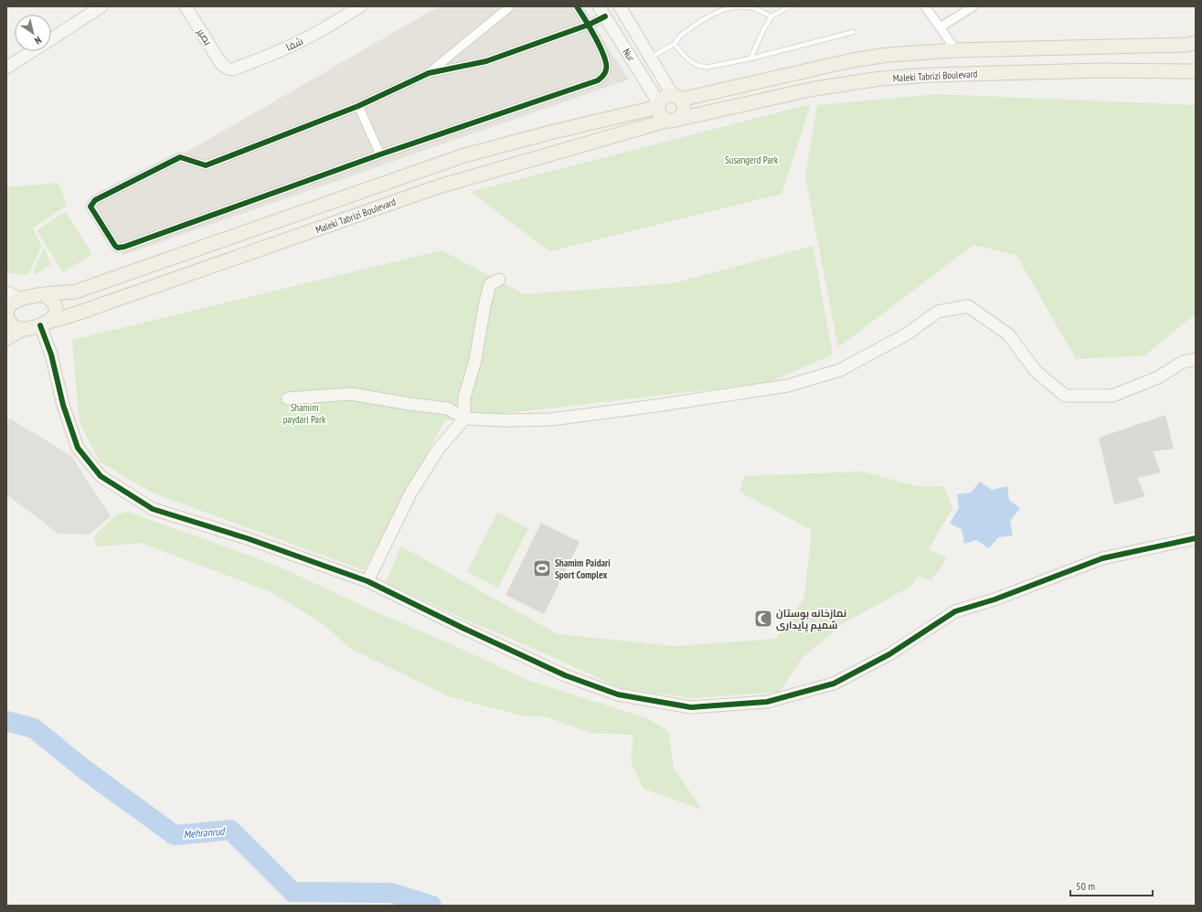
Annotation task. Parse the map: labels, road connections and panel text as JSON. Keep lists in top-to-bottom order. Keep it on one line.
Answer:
{"streets":{"main road":["Maleki Tabrizi Boulevard"],"street":["بصیر","شفا","Nur"]},"crossings":[["بصیر","شفا"],["Nur","Maleki Tabrizi Boulevard"]],"water":["Mehranrud"],"parks":["Susangerd Park","Shamim paydari Park"],"places":{"sports":["Shamim Paidari Sport Complex"],"mosque":["نمازخانه بوستان شمیم پایداری"]},"scale_bar":"50 m","north":"bottom right"}
